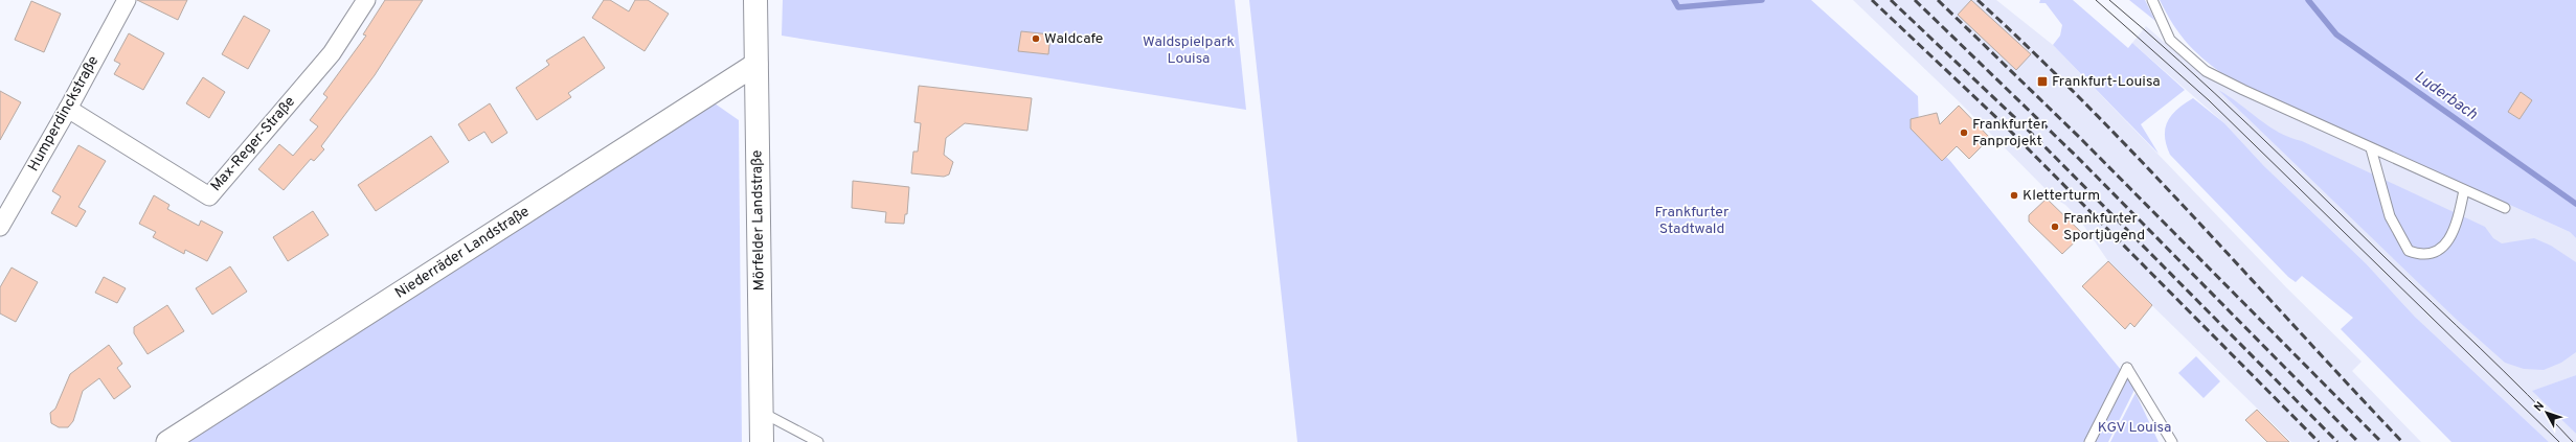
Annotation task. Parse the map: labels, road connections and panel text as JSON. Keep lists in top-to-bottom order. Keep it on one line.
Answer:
{"streets":{"main road":["Mörfelder Landstraße"],"street":["Humperdinckstraße","Max-Reger-Straße","Niederräder Landstraße"]},"crossings":[["Humperdinckstraße","Max-Reger-Straße"],["Mörfelder Landstraße","Niederräder Landstraße"]],"water":["Luderbach"],"parks":["Waldspielpark Louisa","Frankfurter Stadtwald","KGV Louisa"],"places":{"other":["Waldcafe","Frankfurter Fanprojekt","Kletterturm","Frankfurter Sportjugend"],"transit":["Frankfurt-Louisa"]},"north":"top left"}
